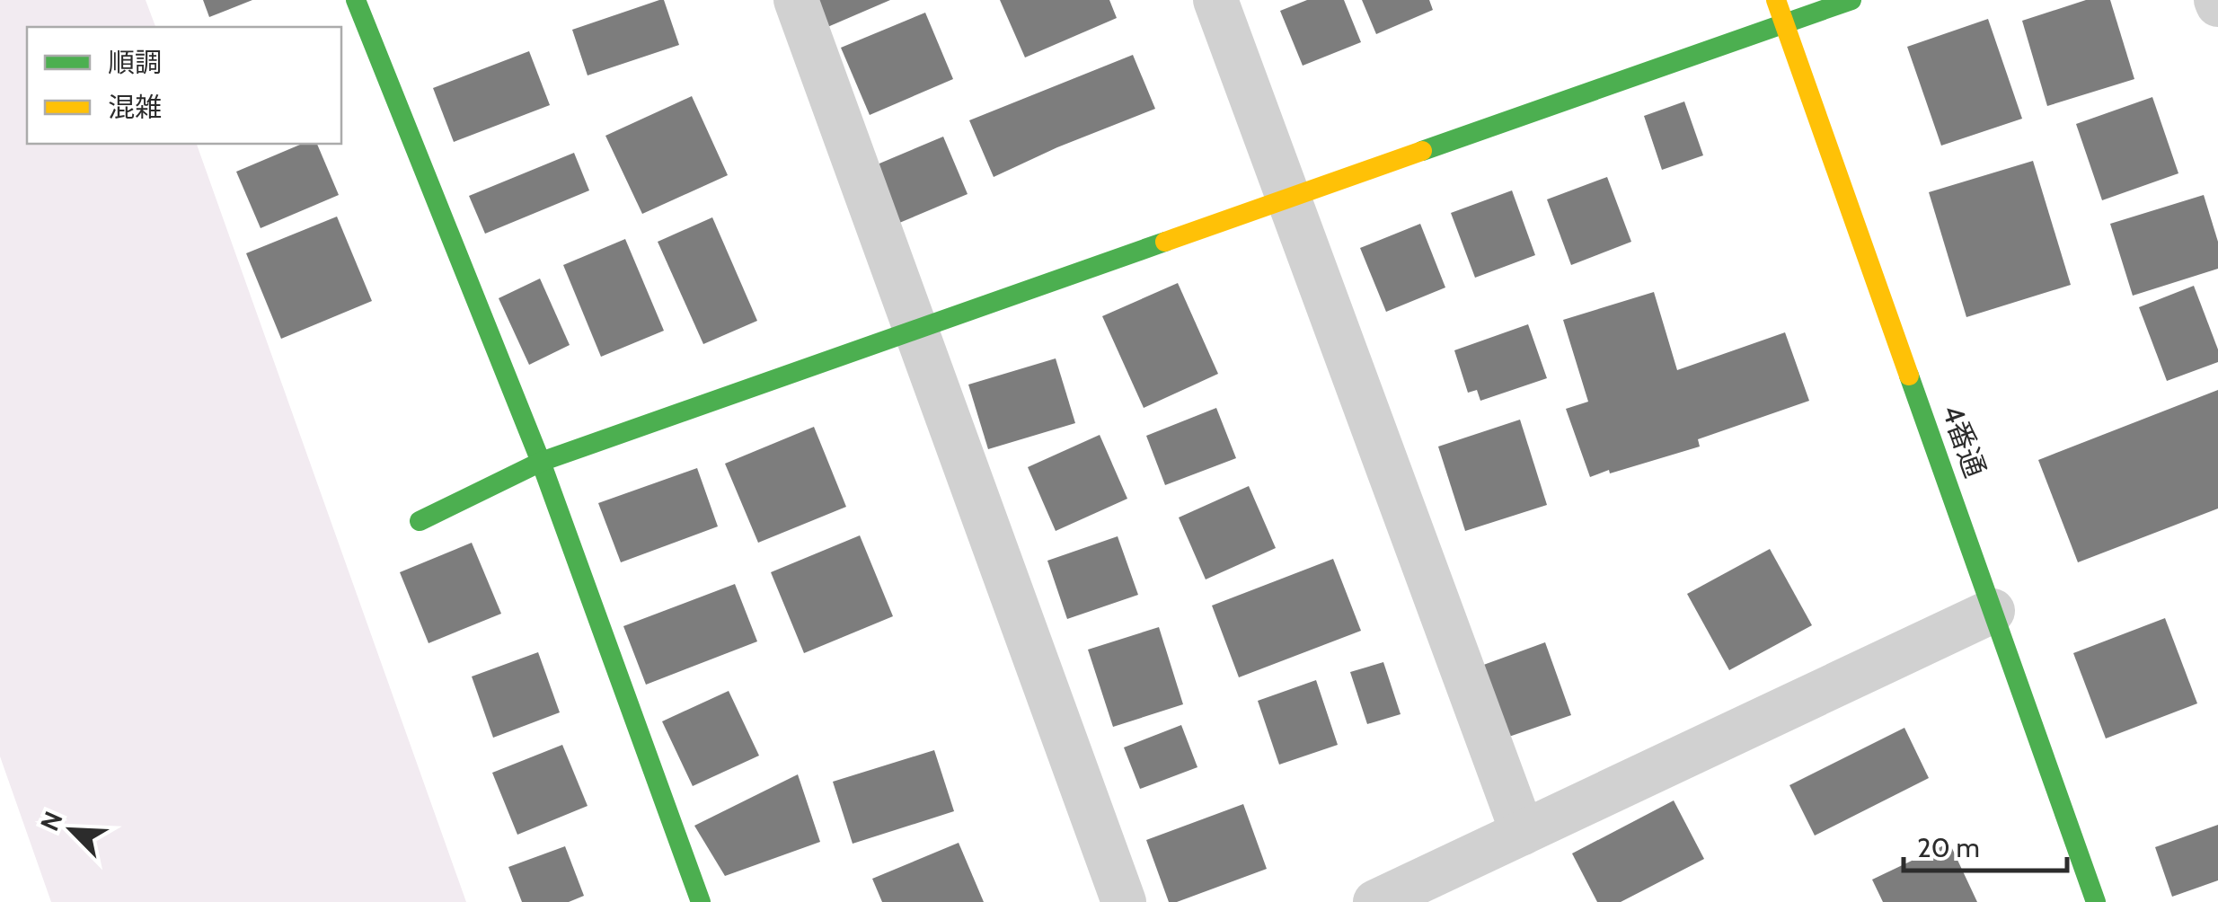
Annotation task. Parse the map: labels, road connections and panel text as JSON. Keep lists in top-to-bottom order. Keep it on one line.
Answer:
{"streets":{"street":["4番通"]},"legend":["順調","混雑"],"scale_bar":"20 m","north":"top left"}
